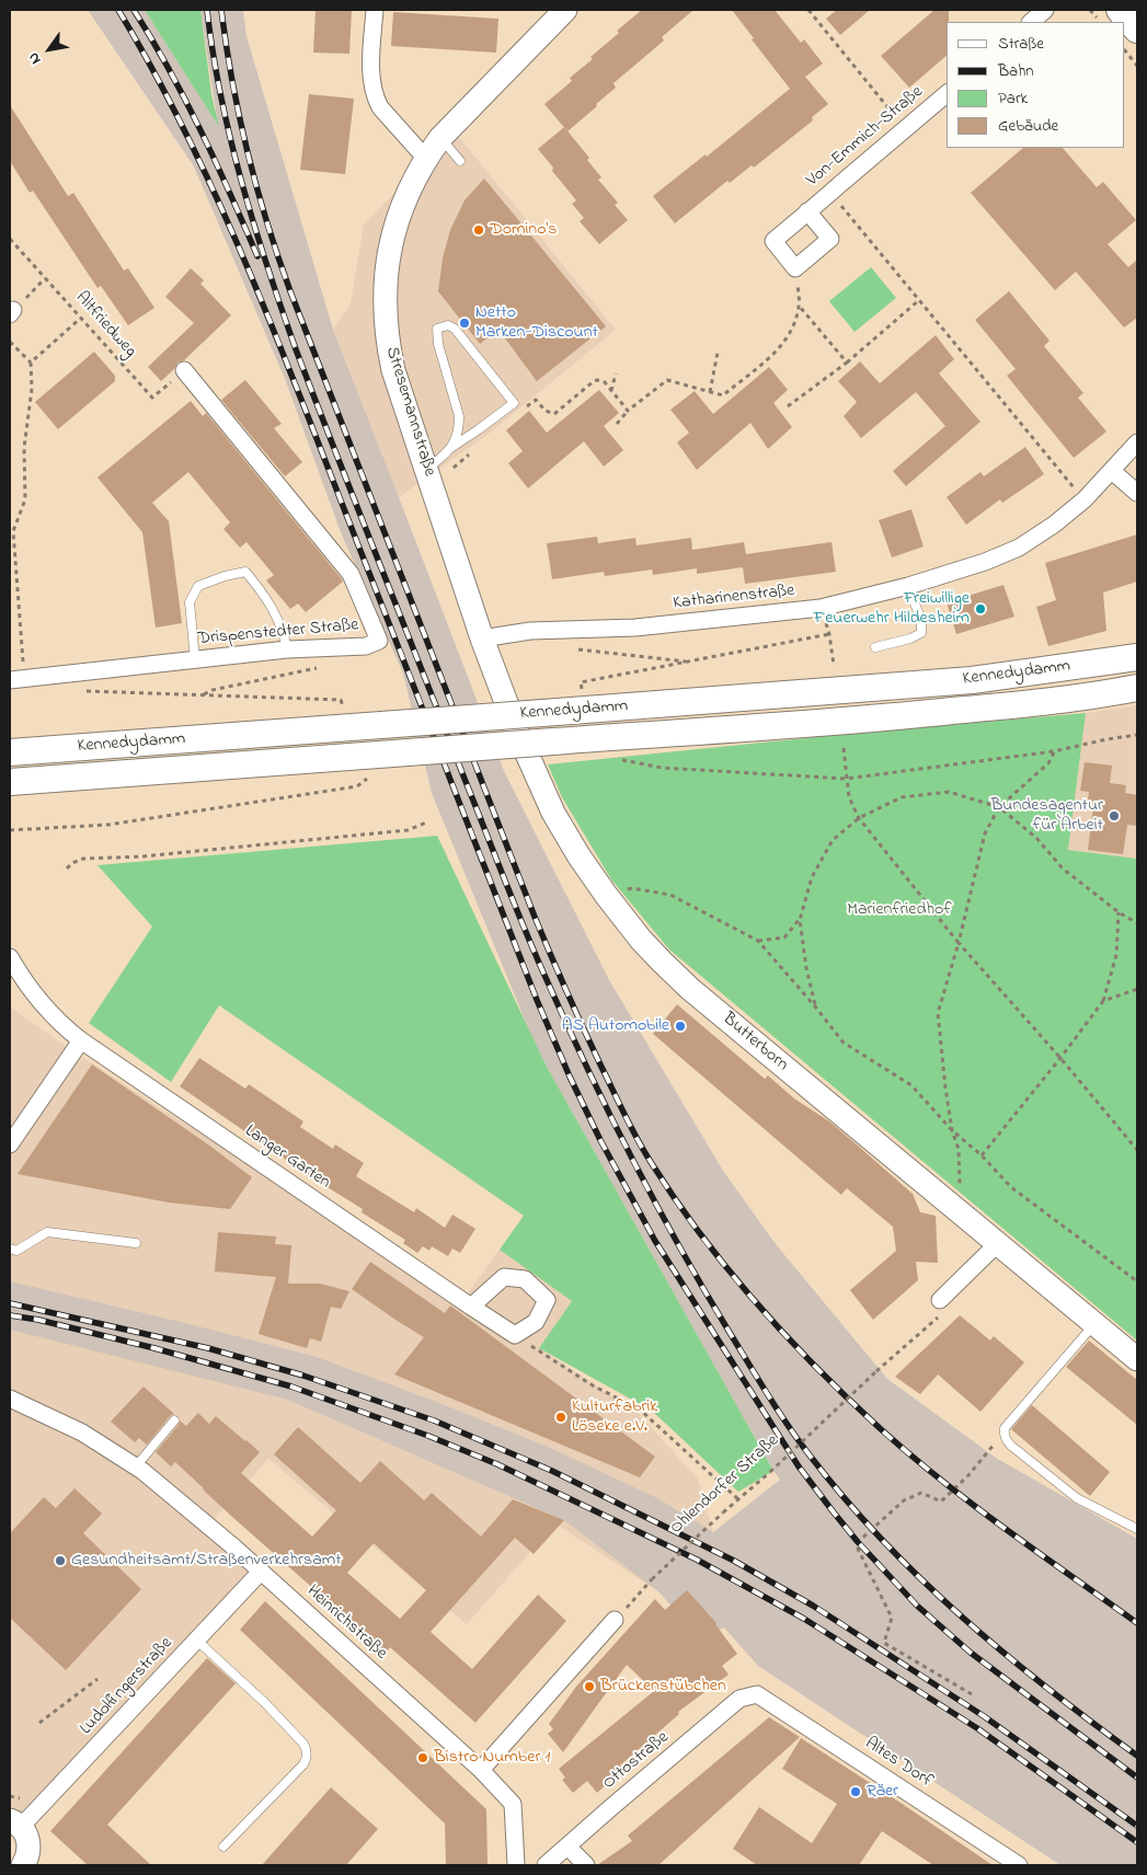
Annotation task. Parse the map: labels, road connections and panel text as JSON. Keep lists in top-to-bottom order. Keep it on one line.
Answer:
{"streets":{"main road":["Kennedydamm"],"street":["Von-Emmich-Straße","Stresemannstraße","Katharinenstraße","Drispenstedter Straße","Butterborn","Langer Garten","Heinrichstraße","Ludolfingerstraße","Ottostraße","Altes Dorf"],"path":["Altfriedweg","Ohlendorfer Straße"]},"crossings":[["Altfriedweg","Drispenstedter Straße"],["Stresemannstraße","Katharinenstraße"],["Stresemannstraße","Butterborn"],["Katharinenstraße","Butterborn"],["Heinrichstraße","Ludolfingerstraße"],["Ottostraße","Altes Dorf"]],"parks":["Marienfriedhof"],"places":["Domino's","Netto Marken-Discount","Freiwillige Feuerwehr Hildesheim","Bundesagentur für Arbeit","AS Automobile","Kulturfabrik Löseke e.V.","Gesundheitsamt/Straßenverkehrsamt","Brückenstübchen","Bistro Number 1","Räer"],"legend":["Straße","Bahn","Park","Gebäude"],"north":"bottom left"}
